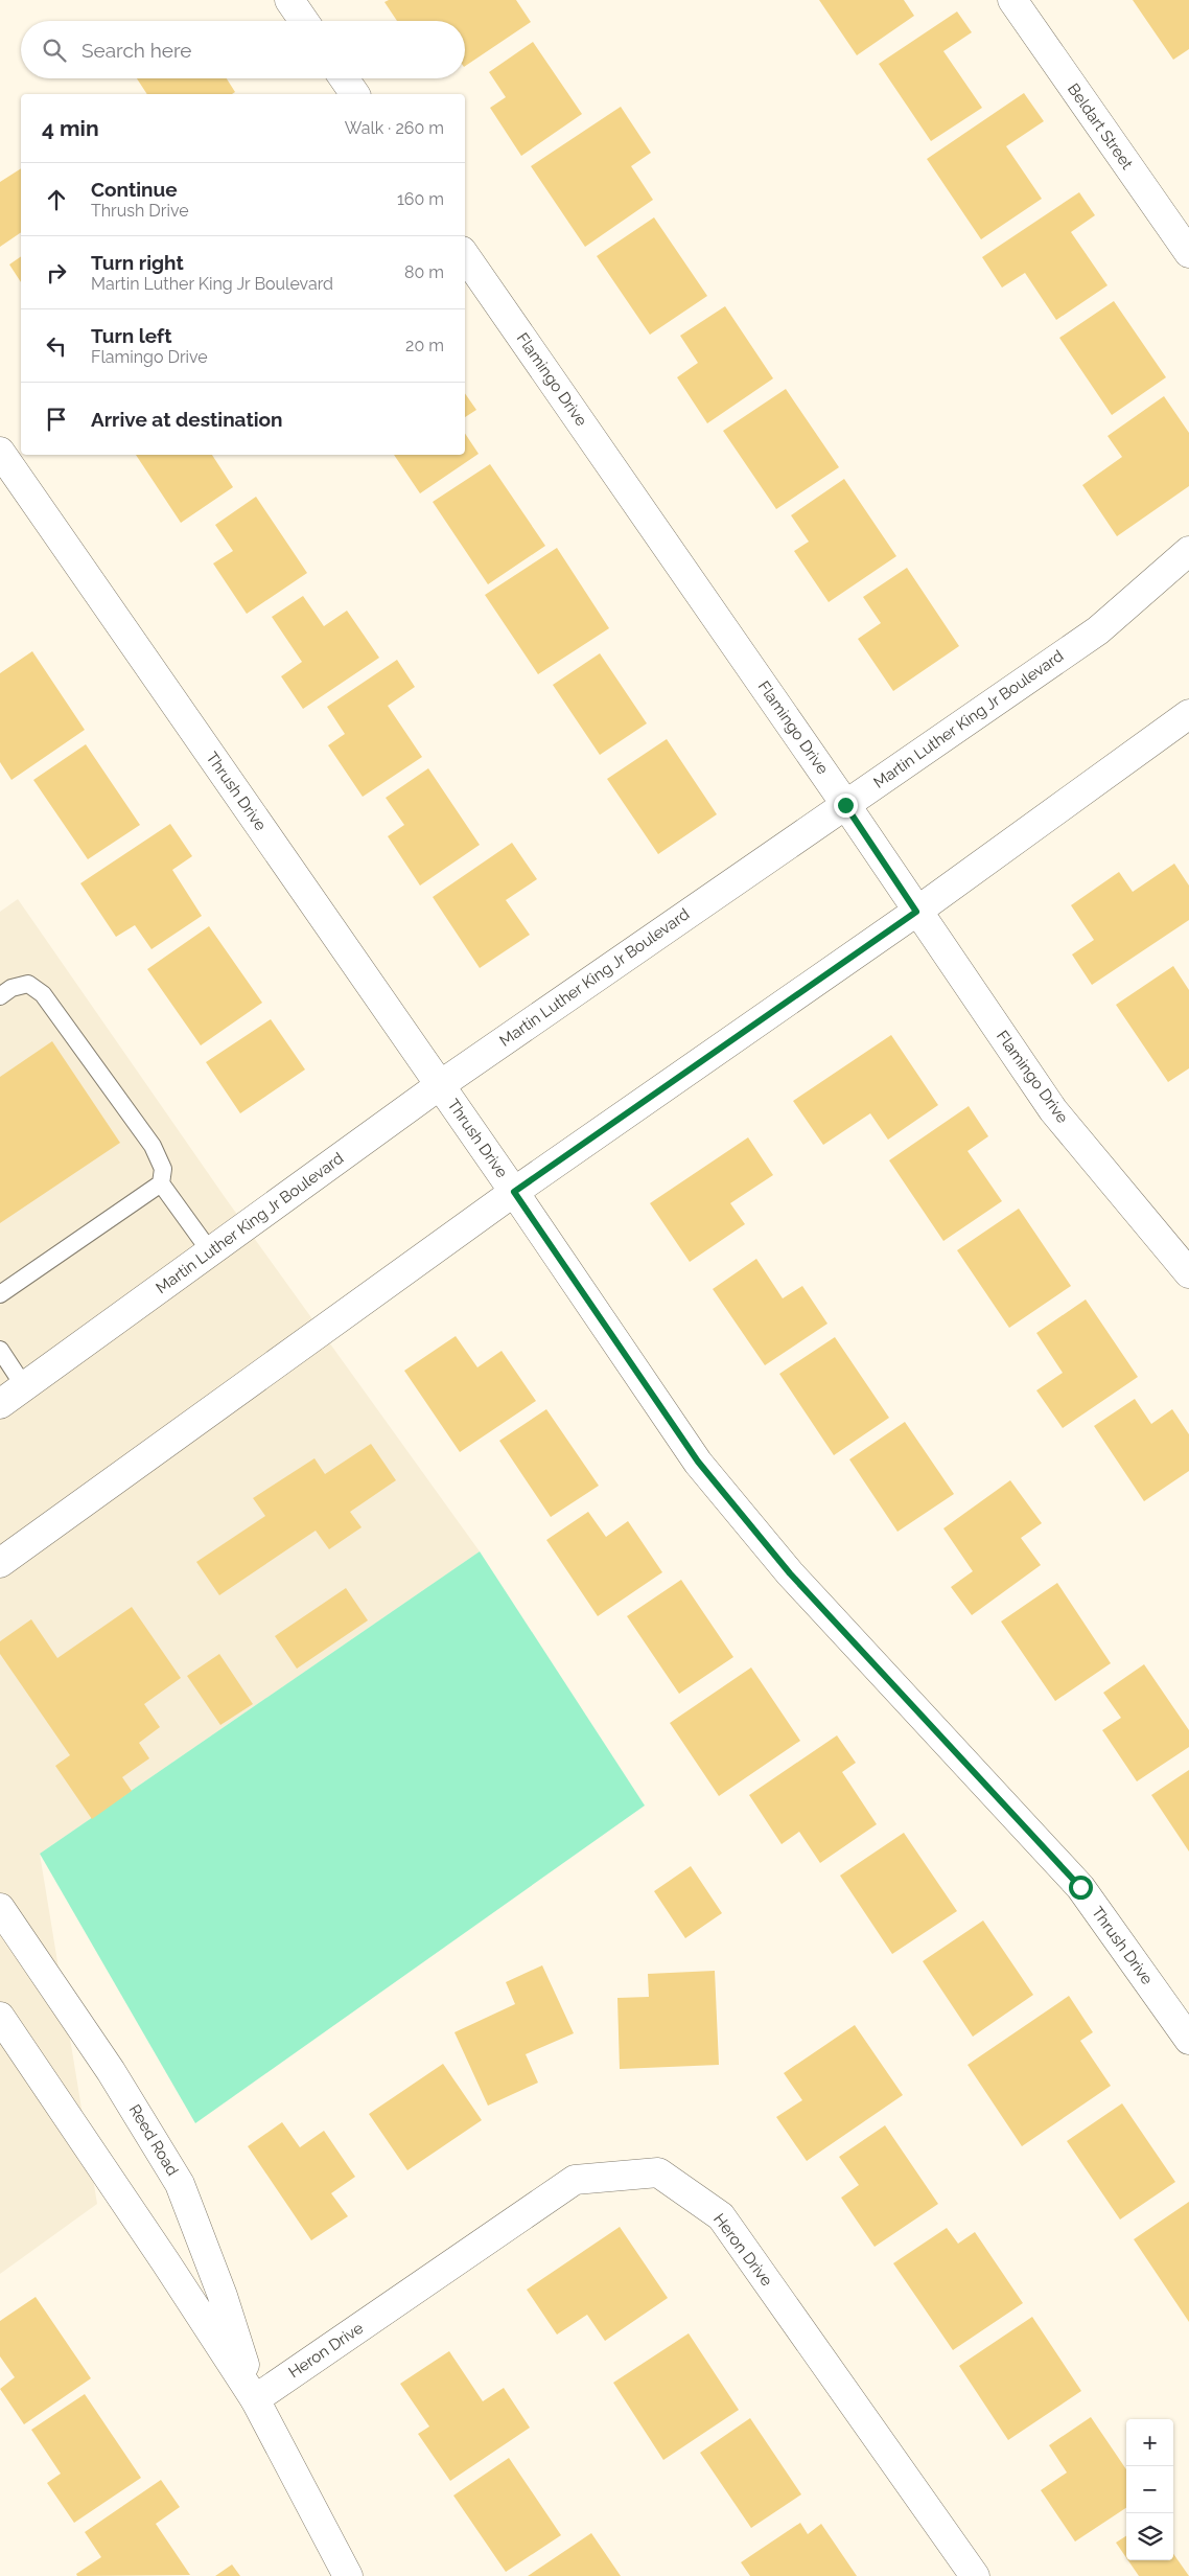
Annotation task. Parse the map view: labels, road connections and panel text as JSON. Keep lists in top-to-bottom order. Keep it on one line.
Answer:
{"streets":{"street":["Beldart Street","Flamingo Drive","Martin Luther King Jr Boulevard","Thrush Drive","Reed Road","Heron Drive"]},"crossings":[["Flamingo Drive","Martin Luther King Jr Boulevard"],["Martin Luther King Jr Boulevard","Thrush Drive"],["Reed Road","Heron Drive"]],"page":{"search":"Search here","heading":["4 min","Walk · 260 m"],"list":[["Continue","Thrush Drive","160 m"],["Turn right","Martin Luther King Jr Boulevard","80 m"],["Turn left","Flamingo Drive","20 m"],"Arrive at destination"],"map_buttons":["+","−"]}}
